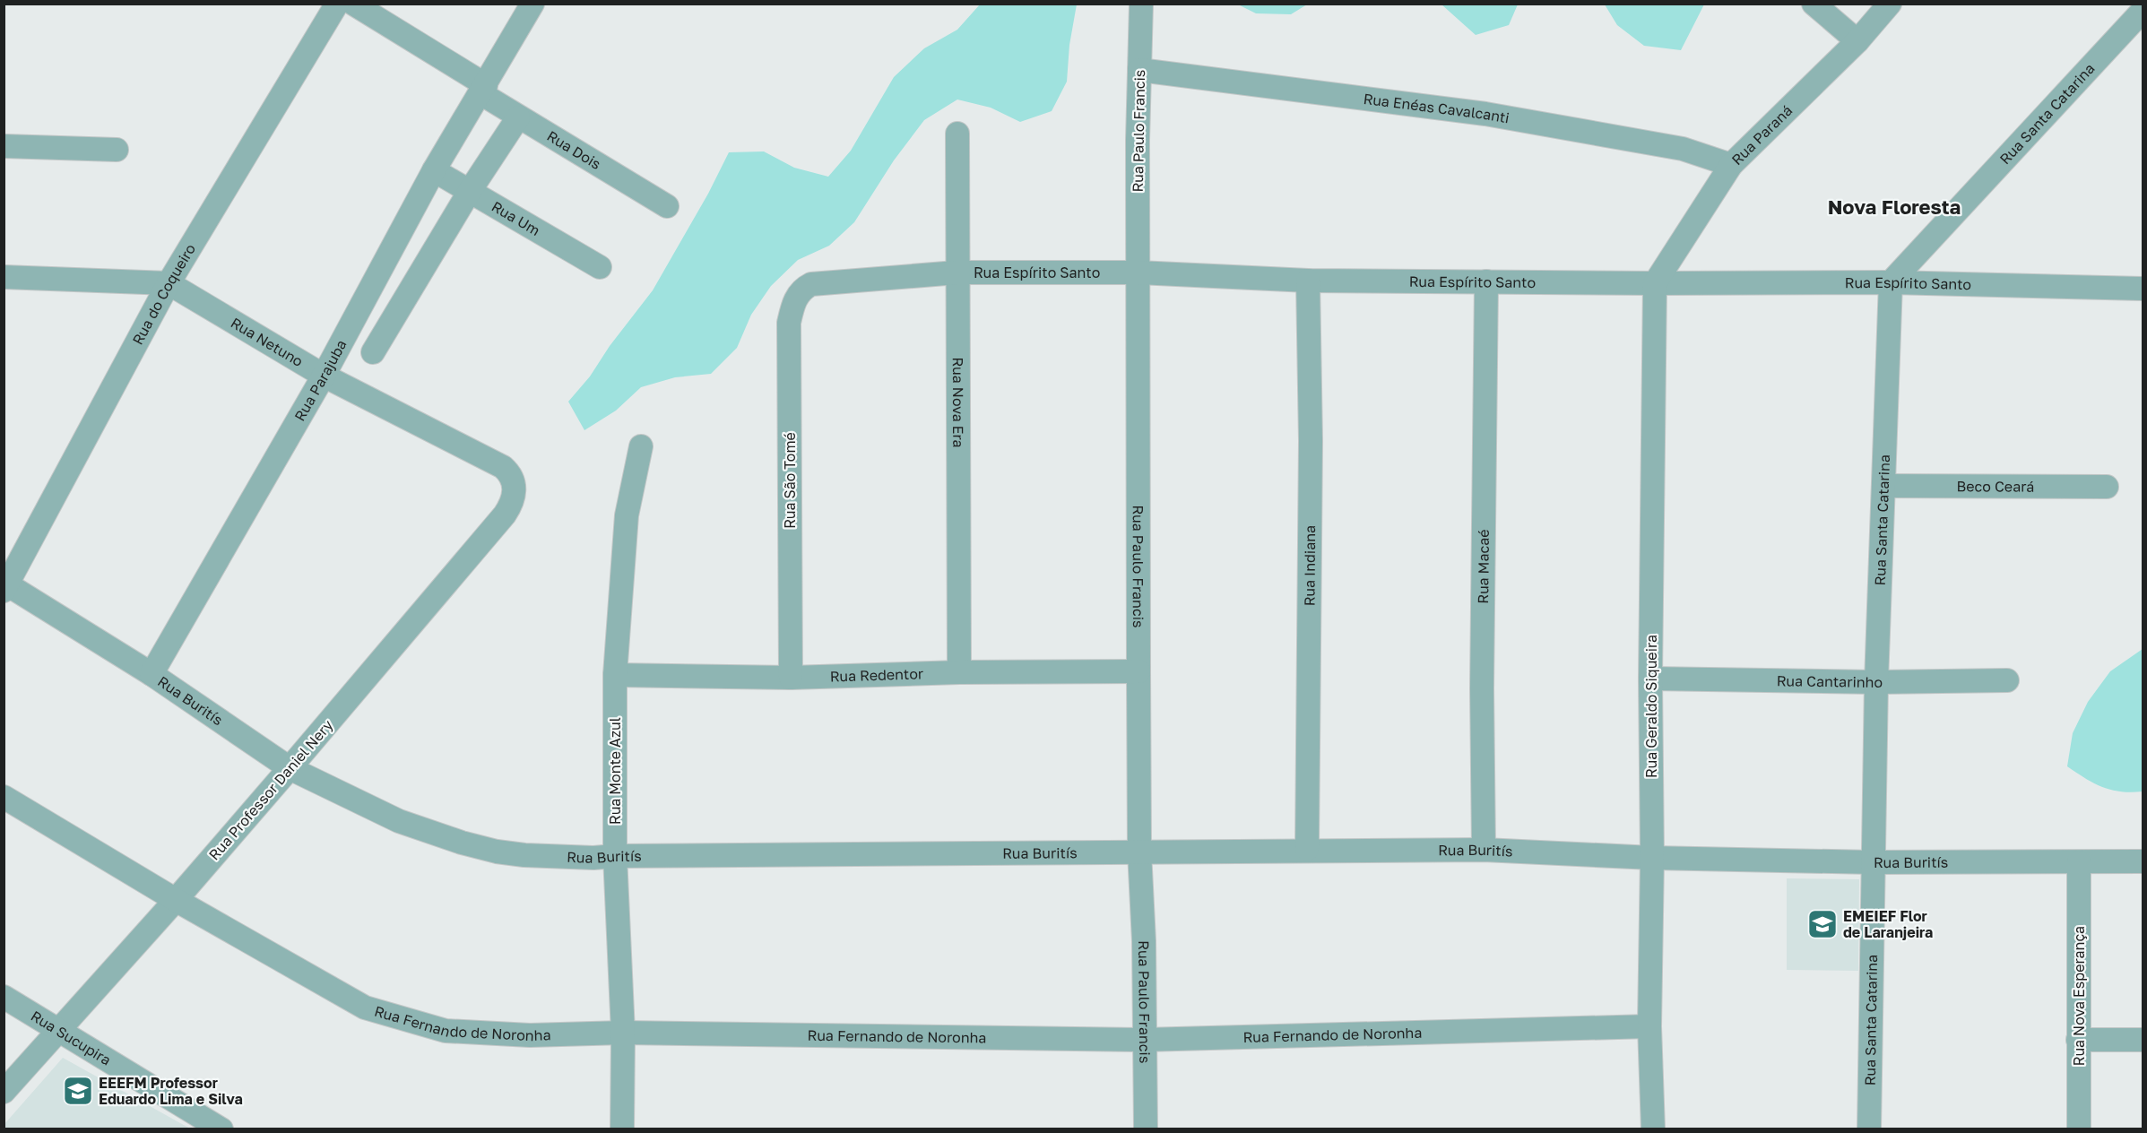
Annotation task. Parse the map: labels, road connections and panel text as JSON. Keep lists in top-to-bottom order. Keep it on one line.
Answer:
{"streets":{"street":["Rua Enéas Cavalcanti","Rua Santa Catarina","Rua Paulo Francis","Rua Paraná","Rua Dois","Rua Um","Rua Espírito Santo","Rua do Coqueiro","Rua Netuno","Rua Parajuba","Rua Nova Era","Rua São Tomé","Beco Ceará","Rua Indiana","Rua Macaé","Rua Redentor","Rua Cantarinho","Rua Buritís","Rua Geraldo Siqueira","Rua Monte Azul","Rua Professor Daniel Nery","Rua Nova Esperança","Rua Fernando de Noronha","Rua Sucupira"]},"crossings":[["Rua Enéas Cavalcanti","Rua Paulo Francis"],["Rua Enéas Cavalcanti","Rua Paraná"],["Rua Santa Catarina","Rua Espírito Santo"],["Rua Santa Catarina","Beco Ceará"],["Rua Santa Catarina","Rua Cantarinho"],["Rua Santa Catarina","Rua Buritís"],["Rua Paulo Francis","Rua Espírito Santo"],["Rua Paulo Francis","Rua Redentor"],["Rua Paulo Francis","Rua Buritís"],["Rua Paulo Francis","Rua Fernando de Noronha"],["Rua Paraná","Rua Espírito Santo"],["Rua Paraná","Rua Geraldo Siqueira"],["Rua Dois","Rua Parajuba"],["Rua Um","Rua Parajuba"],["Rua Espírito Santo","Rua Nova Era"],["Rua Espírito Santo","Rua São Tomé"],["Rua Espírito Santo","Rua Indiana"],["Rua Espírito Santo","Rua Macaé"],["Rua Espírito Santo","Rua Geraldo Siqueira"],["Rua do Coqueiro","Rua Netuno"],["Rua do Coqueiro","Rua Buritís"],["Rua Netuno","Rua Parajuba"],["Rua Netuno","Rua Professor Daniel Nery"],["Rua Parajuba","Rua Buritís"],["Rua Nova Era","Rua Redentor"],["Rua São Tomé","Rua Redentor"],["Rua Indiana","Rua Buritís"],["Rua Macaé","Rua Buritís"],["Rua Redentor","Rua Monte Azul"],["Rua Cantarinho","Rua Geraldo Siqueira"],["Rua Buritís","Rua Geraldo Siqueira"],["Rua Buritís","Rua Monte Azul"],["Rua Buritís","Rua Professor Daniel Nery"],["Rua Buritís","Rua Nova Esperança"],["Rua Geraldo Siqueira","Rua Fernando de Noronha"],["Rua Monte Azul","Rua Fernando de Noronha"],["Rua Professor Daniel Nery","Rua Fernando de Noronha"],["Rua Professor Daniel Nery","Rua Sucupira"]],"districts":["Nova Floresta"],"places":{"school or university":["EMEIEF Flor de Laranjeira","EEEFM Professor Eduardo Lima e Silva"]}}
